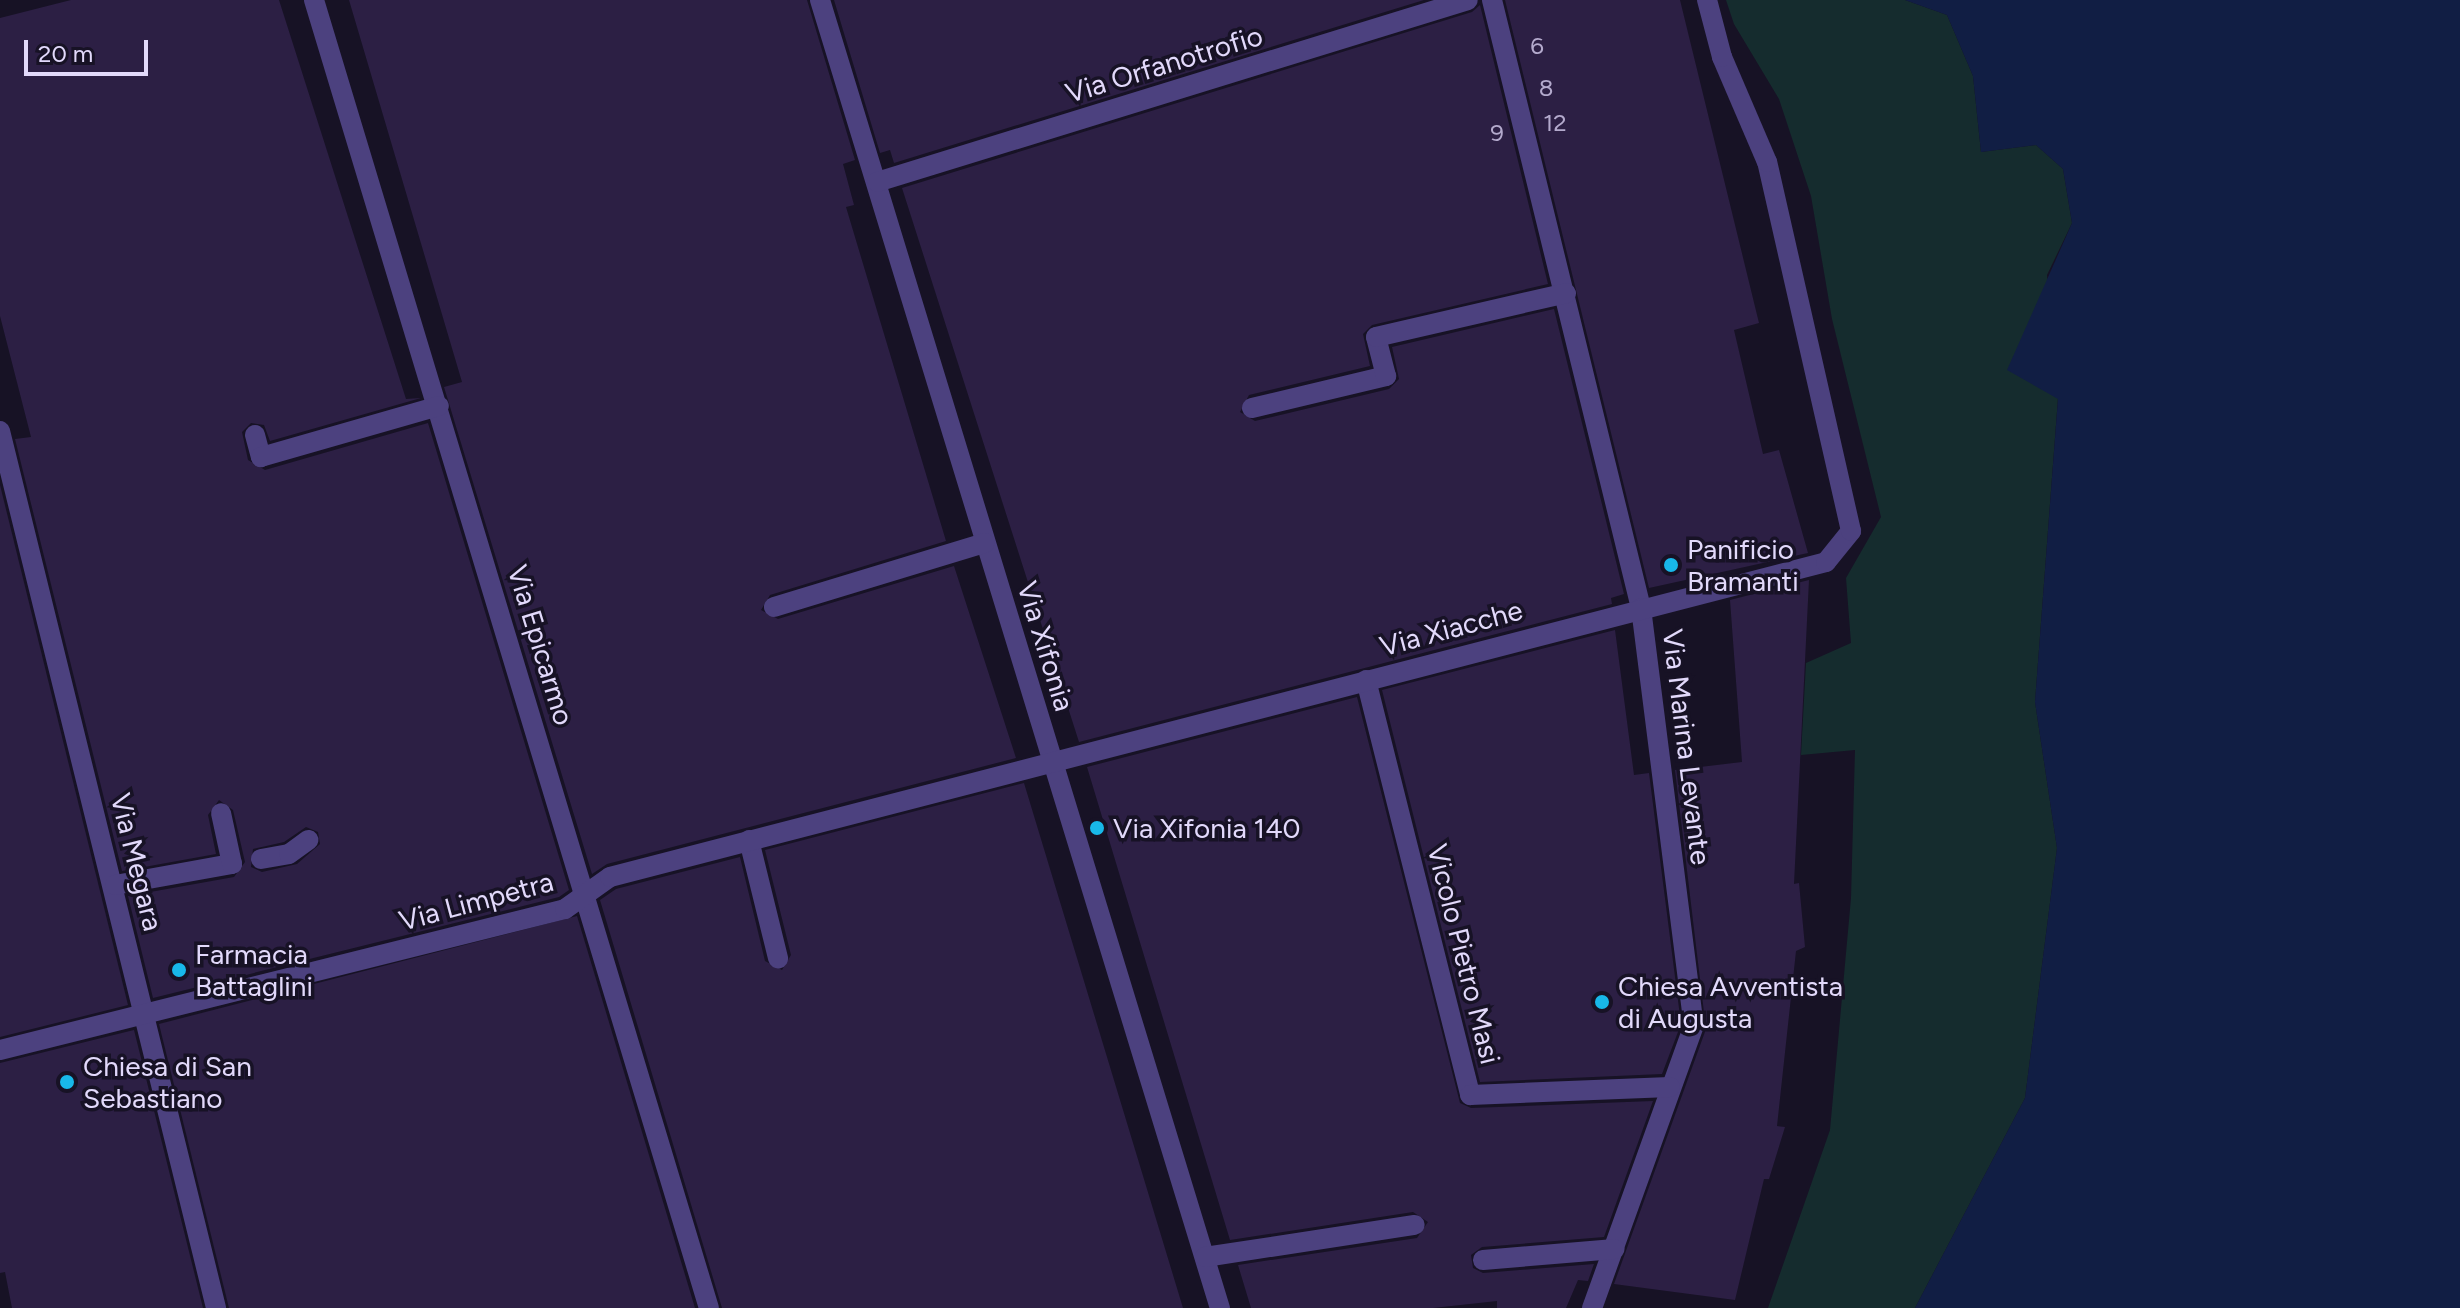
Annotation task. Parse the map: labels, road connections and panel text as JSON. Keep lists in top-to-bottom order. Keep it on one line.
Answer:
{"streets":{"street":["Via Orfanotrofio","Via Xiacche","Via Epicarmo","Via Xifonia","Via Marina Levante","Via Megara","Via Limpetra","Vicolo Pietro Masi"]},"crossings":[["Via Orfanotrofio","Via Xifonia"],["Via Xiacche","Via Xifonia"],["Via Xiacche","Via Marina Levante"],["Via Xiacche","Via Limpetra"],["Via Xiacche","Vicolo Pietro Masi"],["Via Epicarmo","Via Limpetra"],["Via Xifonia","Via Limpetra"],["Via Marina Levante","Vicolo Pietro Masi"],["Via Megara","Via Limpetra"]],"places":["Panificio Bramanti","Via Xifonia 140","Farmacia Battaglini","Chiesa Avventista di Augusta","Chiesa di San Sebastiano"],"house_numbers":["6","8","12","9"],"scale_bar":"20 m"}
